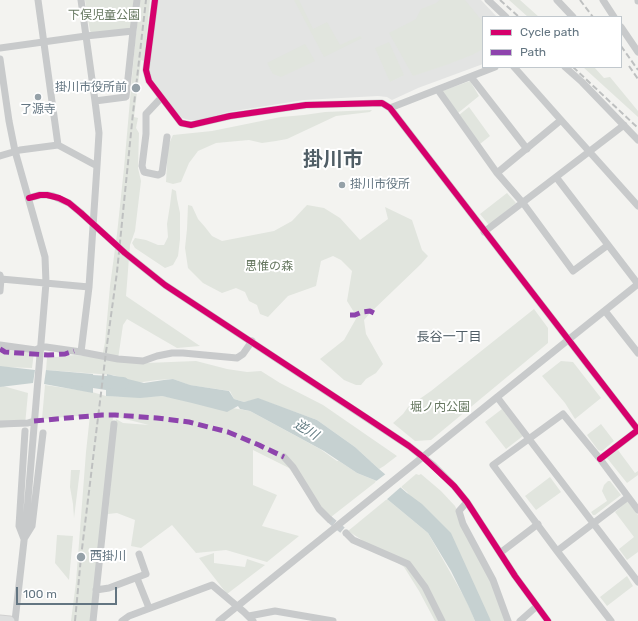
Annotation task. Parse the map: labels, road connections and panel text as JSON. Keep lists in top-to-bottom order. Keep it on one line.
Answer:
{"districts":["掛川市","長谷一丁目"],"water":["逆川"],"parks":["下俣児童公園","思惟の森","堀ノ内公園"],"places":["掛川市役所前","了源寺","掛川市役所","西掛川"],"legend":["Cycle path","Path"],"scale_bar":"100 m"}
